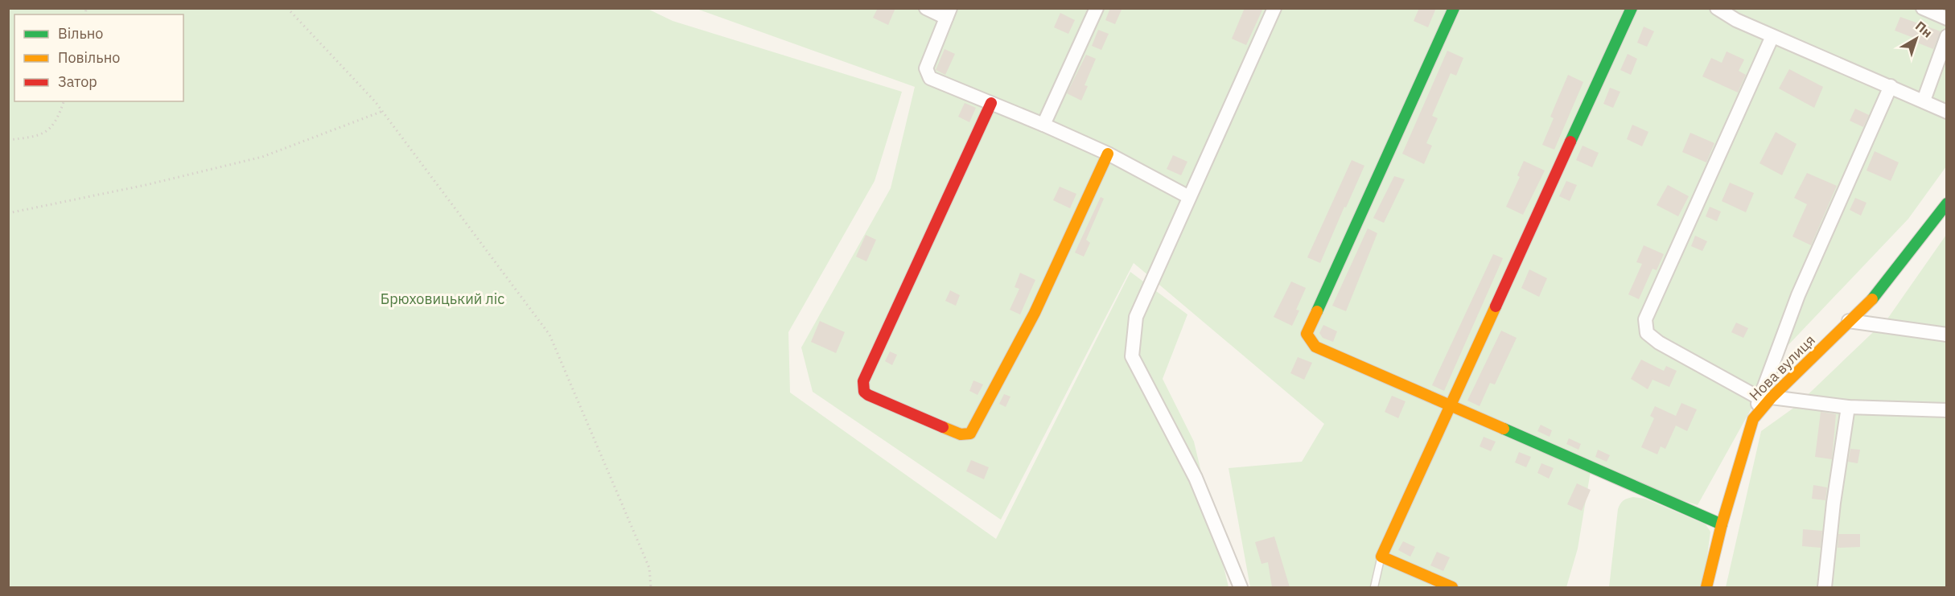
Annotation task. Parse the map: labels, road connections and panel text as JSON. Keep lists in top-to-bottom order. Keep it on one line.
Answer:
{"streets":{"street":["Нова вулиця"]},"parks":["Брюховицький ліс"],"legend":["Вільно","Повільно","Затор"],"north":"top right"}
